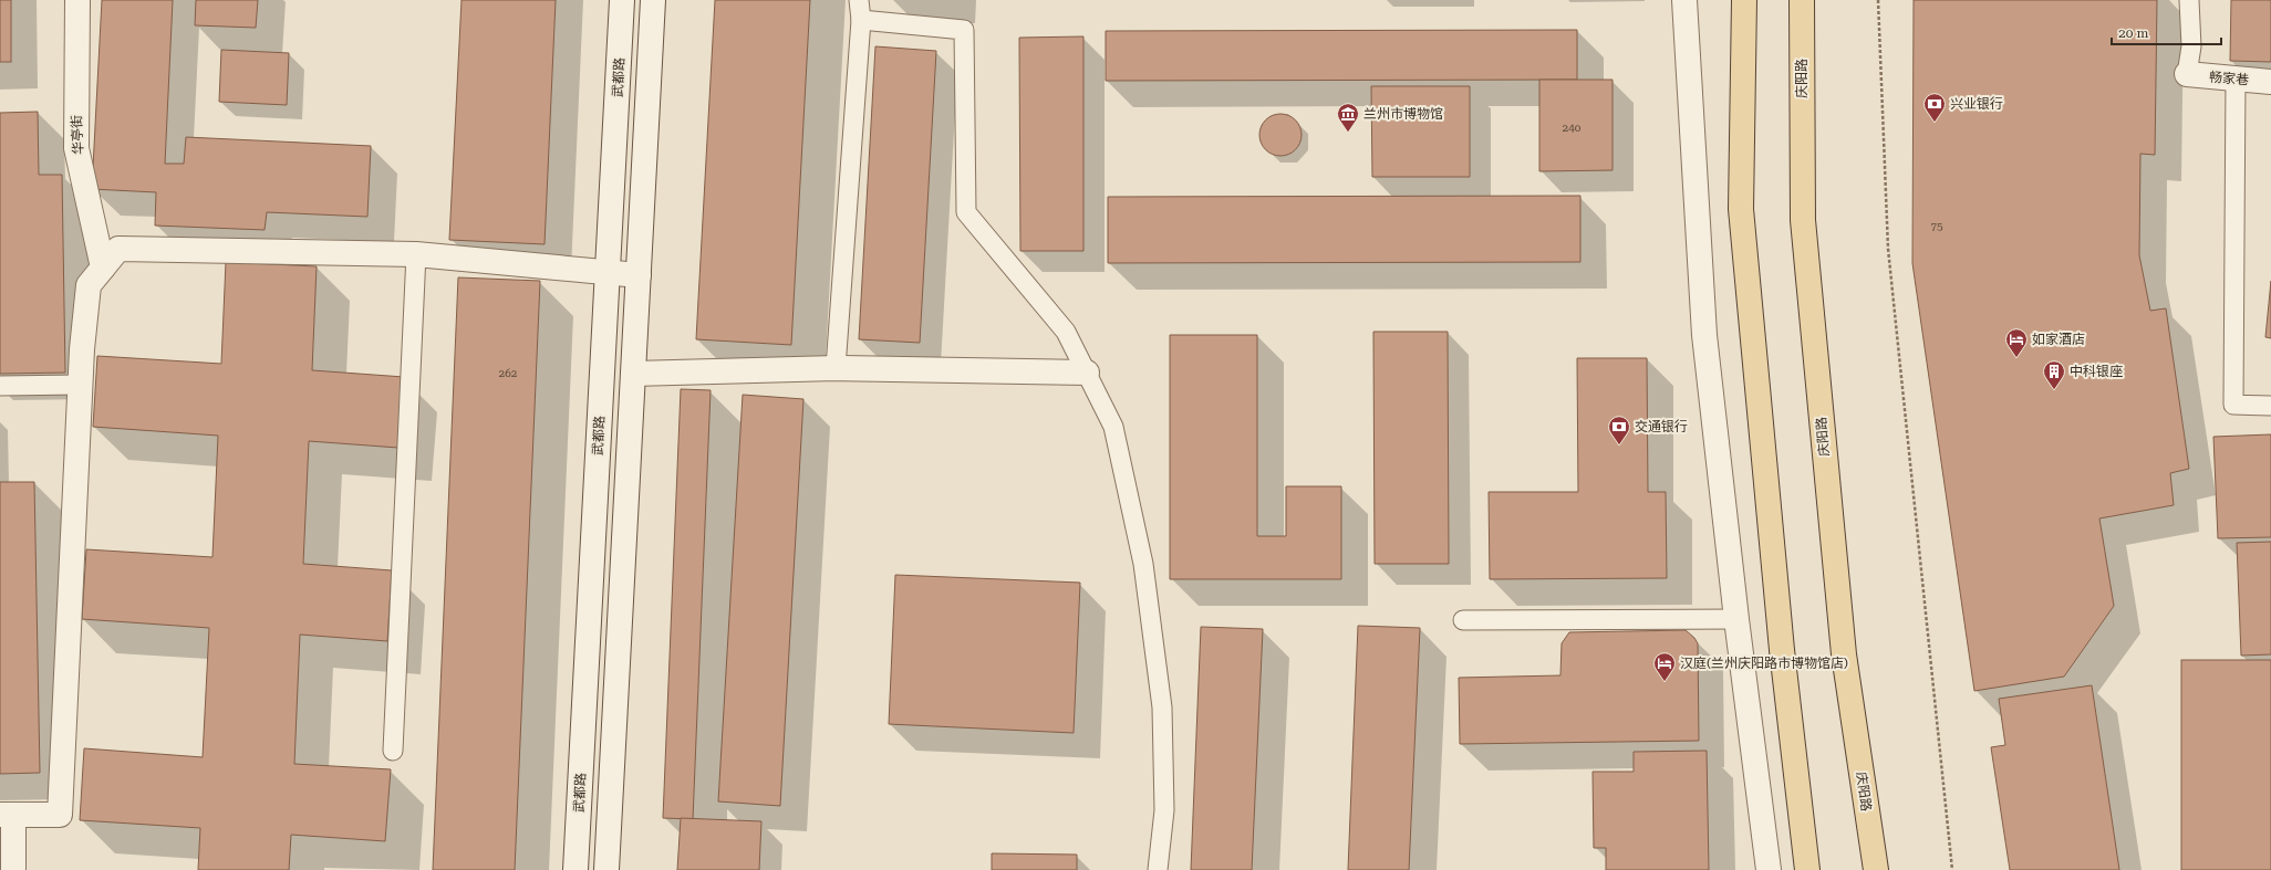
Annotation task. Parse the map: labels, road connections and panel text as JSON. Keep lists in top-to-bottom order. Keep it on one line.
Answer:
{"streets":{"main road":["庆阳路"],"street":["武都路","畅家巷","华亭街"]},"places":{"bank":["兴业银行","交通银行"],"museum":["兰州市博物馆"],"hotel":["如家酒店","汉庭(兰州庆阳路市博物馆店)"],"building":["中科银座"]},"house_numbers":["240","75","262"],"scale_bar":"20 m"}
